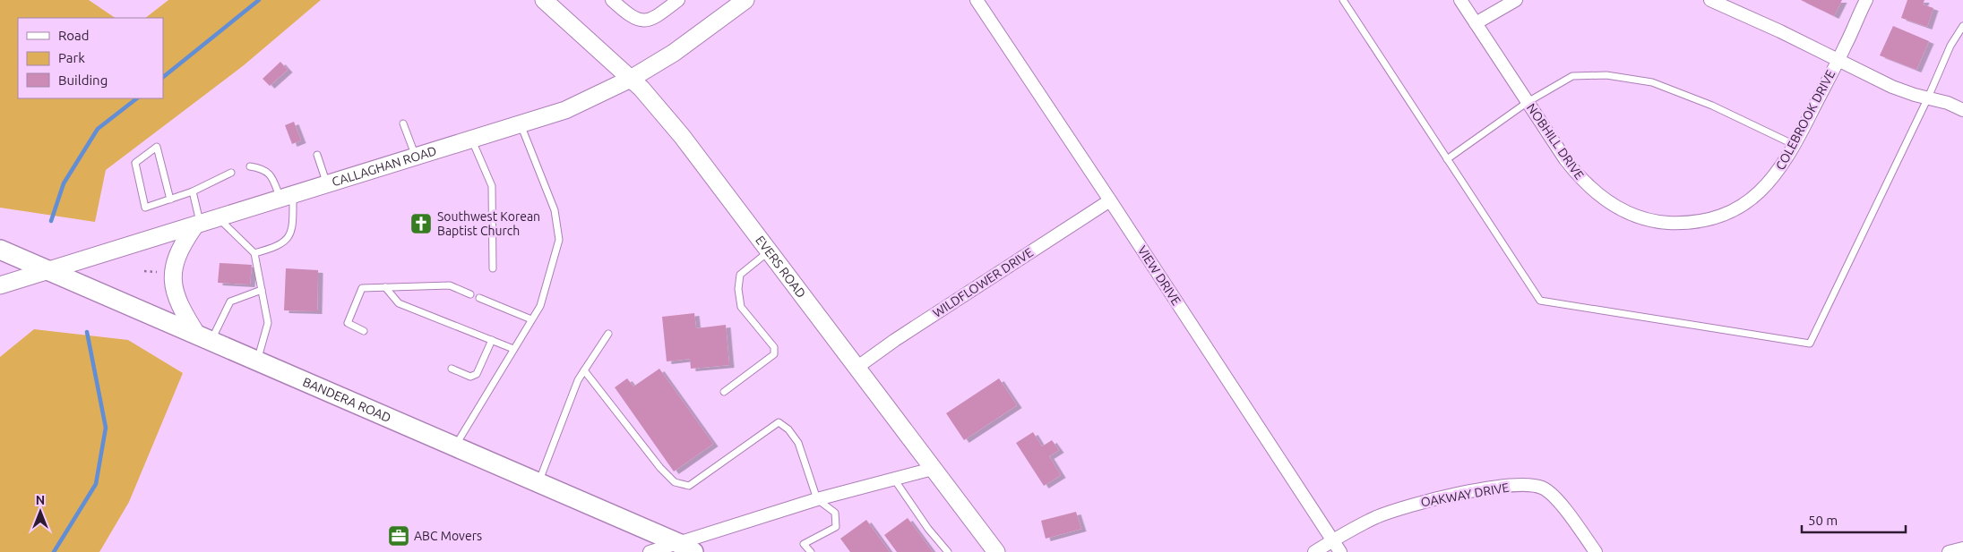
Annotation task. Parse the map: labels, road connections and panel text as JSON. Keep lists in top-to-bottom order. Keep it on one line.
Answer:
{"streets":{"main road":["CALLAGHAN ROAD","EVERS ROAD","BANDERA ROAD"],"street":["COLEBROOK DRIVE","NOBHILL DRIVE","VIEW DRIVE","WILDFLOWER DRIVE","OAKWAY DRIVE"]},"crossings":[["COLEBROOK DRIVE","NOBHILL DRIVE"],["CALLAGHAN ROAD","EVERS ROAD"],["CALLAGHAN ROAD","BANDERA ROAD"],["EVERS ROAD","WILDFLOWER DRIVE"],["VIEW DRIVE","WILDFLOWER DRIVE"],["VIEW DRIVE","OAKWAY DRIVE"]],"places":{"church":["Southwest Korean Baptist Church"],"office":["ABC Movers"]},"legend":["Road","Park","Building"],"scale_bar":"50 m","north":"top"}
